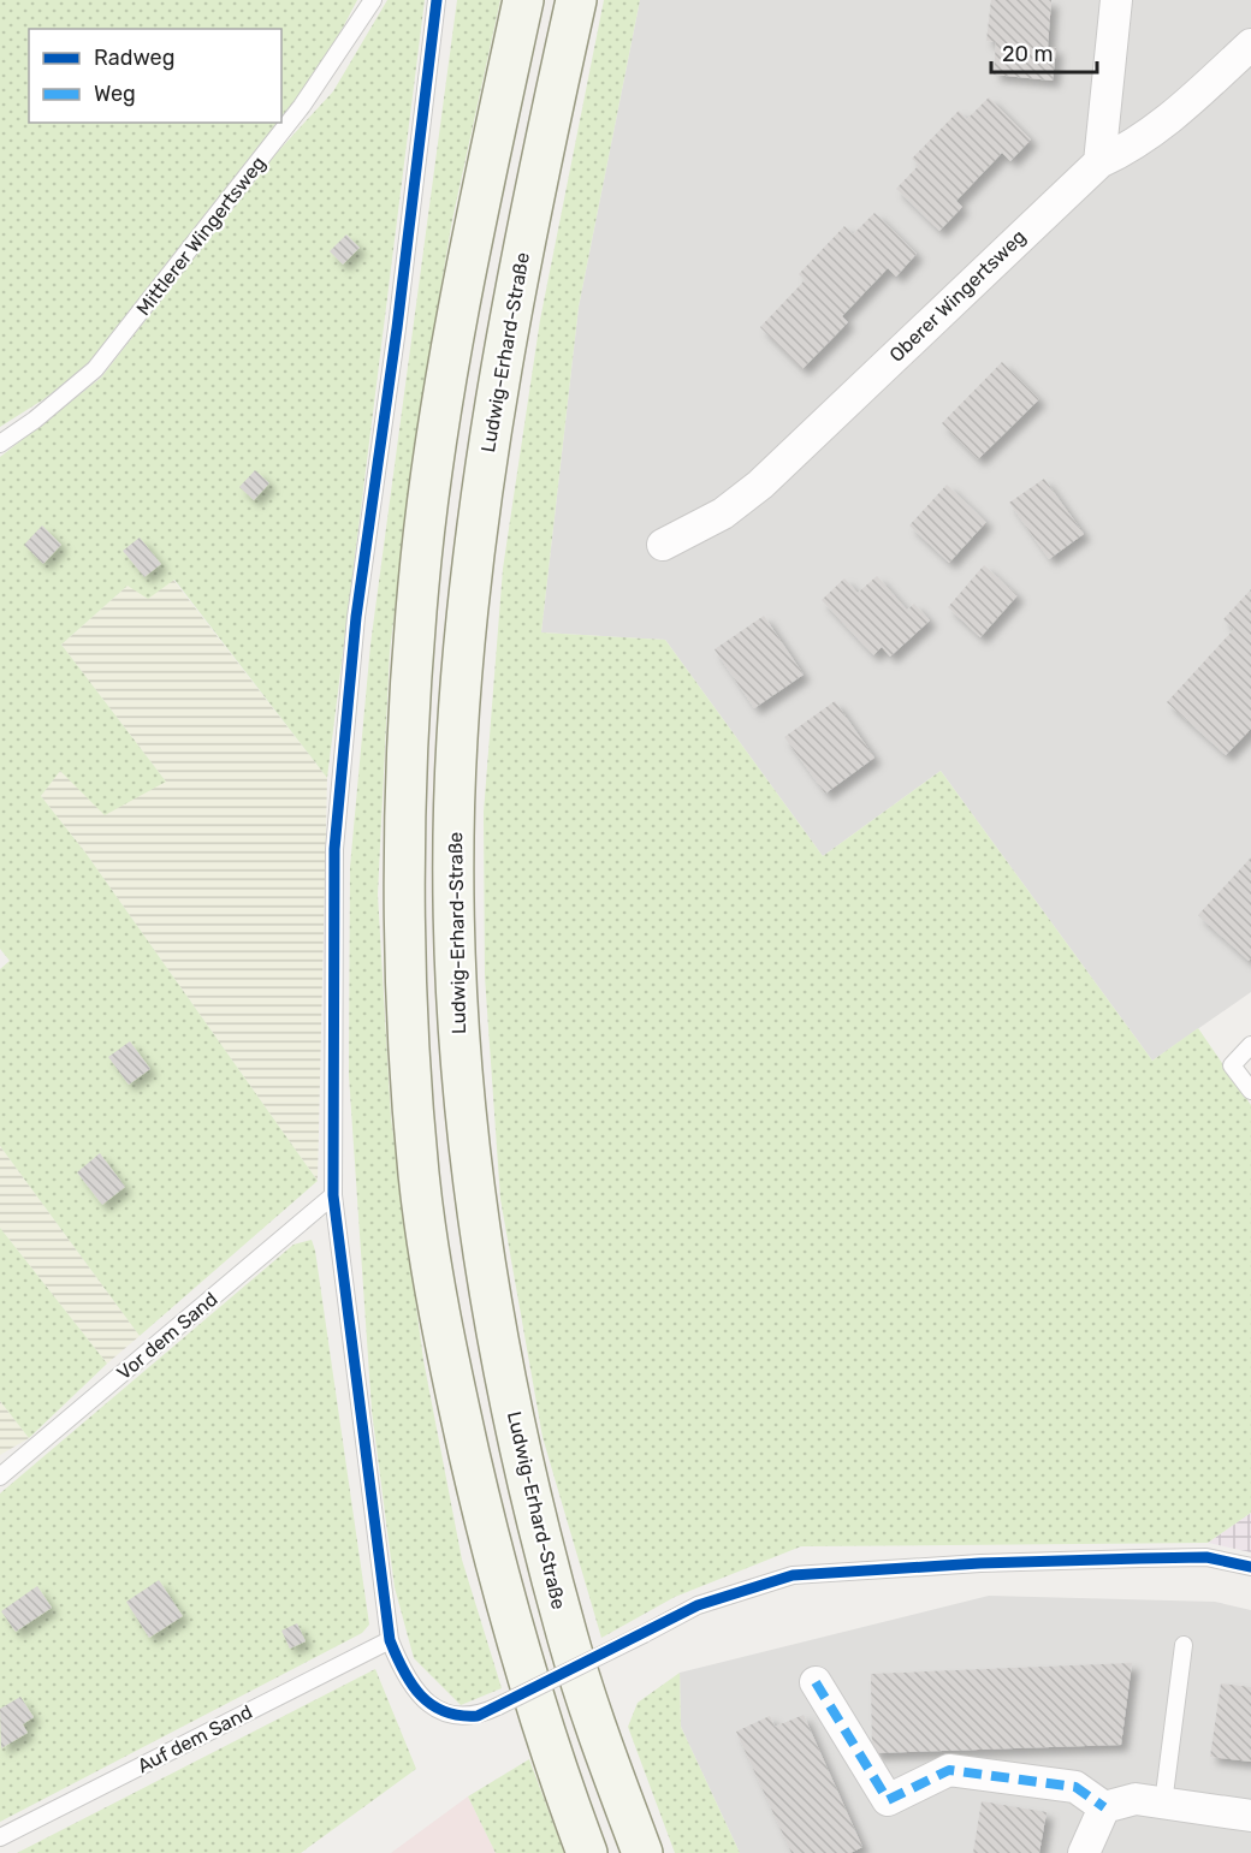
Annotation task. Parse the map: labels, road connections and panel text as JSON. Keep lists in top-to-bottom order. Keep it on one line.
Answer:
{"streets":{"main road":["Ludwig-Erhard-Straße"],"street":["Oberer Wingertsweg"],"lane":["Mittlerer Wingertsweg","Vor dem Sand","Auf dem Sand"]},"legend":["Radweg","Weg"],"scale_bar":"20 m"}
